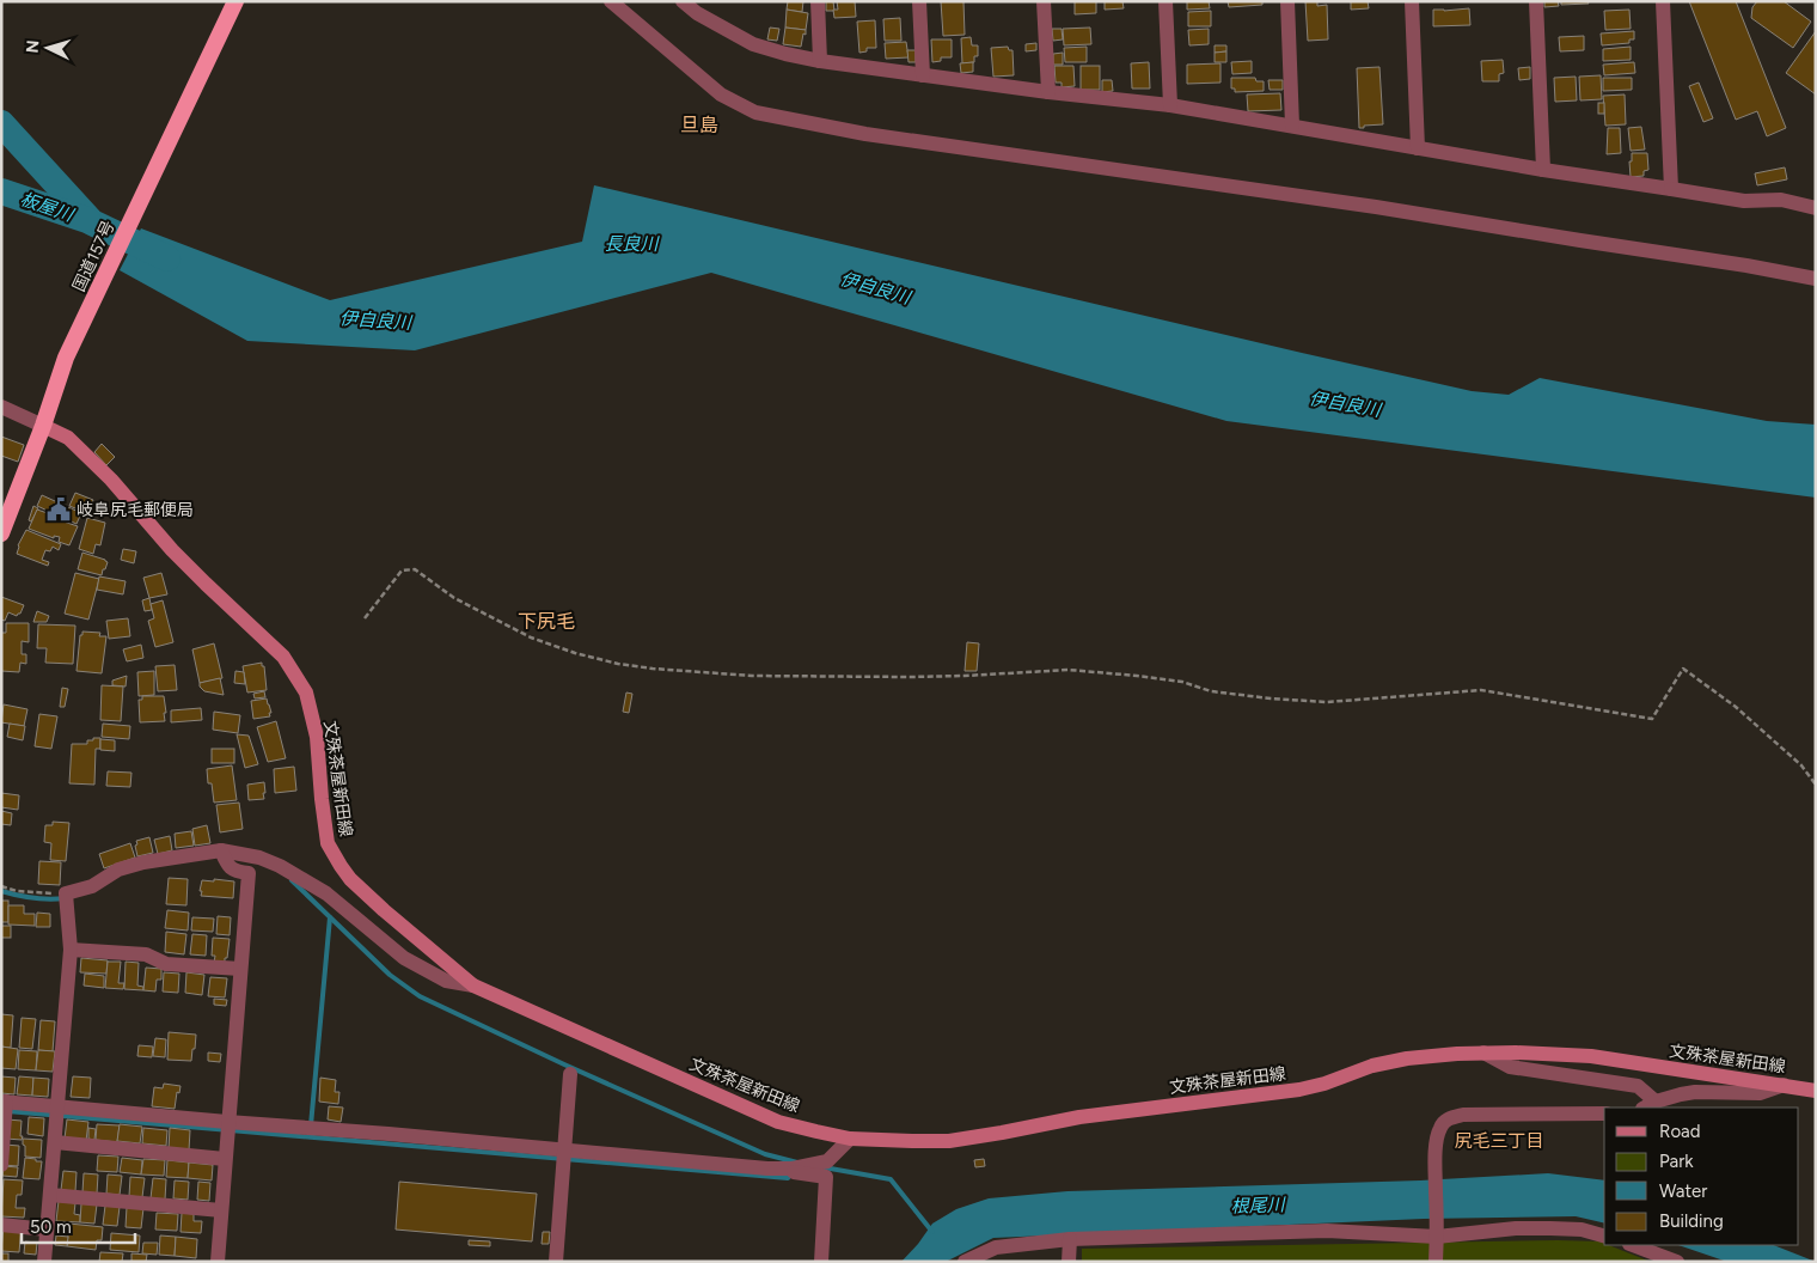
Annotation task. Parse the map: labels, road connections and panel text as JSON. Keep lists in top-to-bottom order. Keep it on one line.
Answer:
{"streets":{"highway":["国道157号"],"main road":["文殊茶屋新田線"]},"crossings":[["国道157号","文殊茶屋新田線"]],"districts":["旦島","下尻毛","尻毛三丁目"],"water":["板屋川","長良川","伊自良川","根尾川"],"places":{"public building":["岐阜尻毛郵便局"]},"legend":["Road","Park","Water","Building"],"scale_bar":"50 m","north":"left"}
